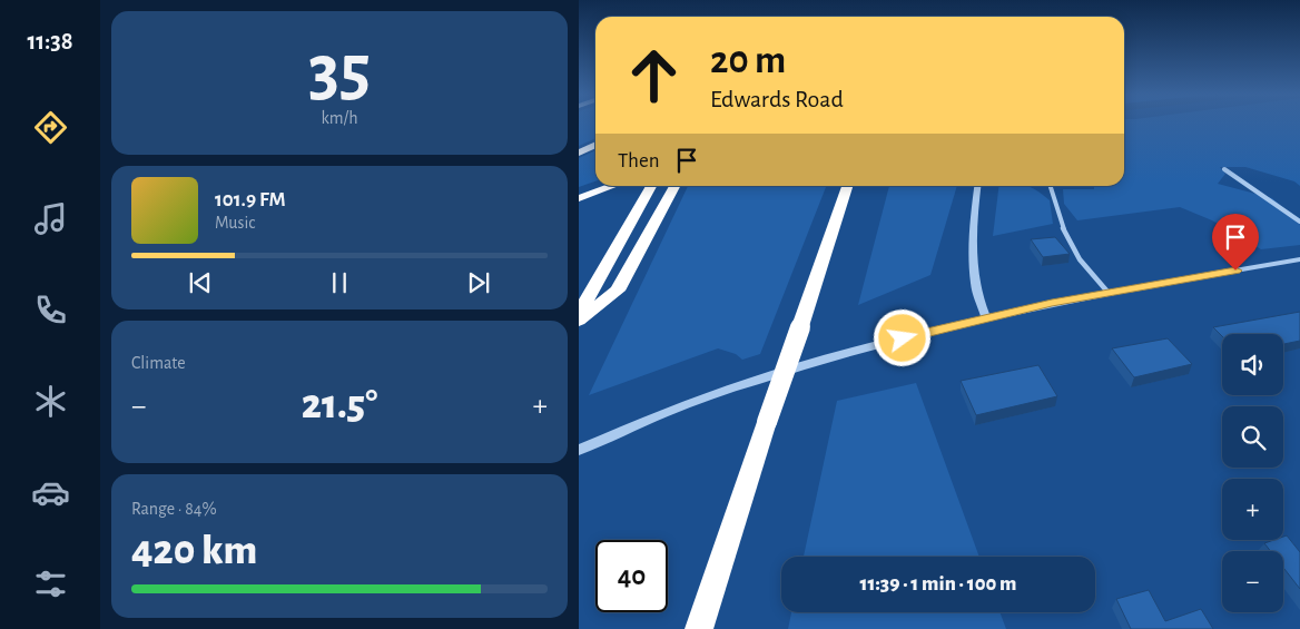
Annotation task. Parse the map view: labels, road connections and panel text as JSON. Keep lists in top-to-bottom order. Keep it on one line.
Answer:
{"page":{"tabs":"11:38","tile":[["35","km/h"],"Climate",["Range · 84%","420 km"]],"turn":["20 m","Edwards Road"],"then":"Then","song":["101.9 FM","Music"],"map_buttons":["+","−"],"heat":["−","21.5°","+"],"limit":"40","trip":"11:39 · 1 min · 100 m"}}
